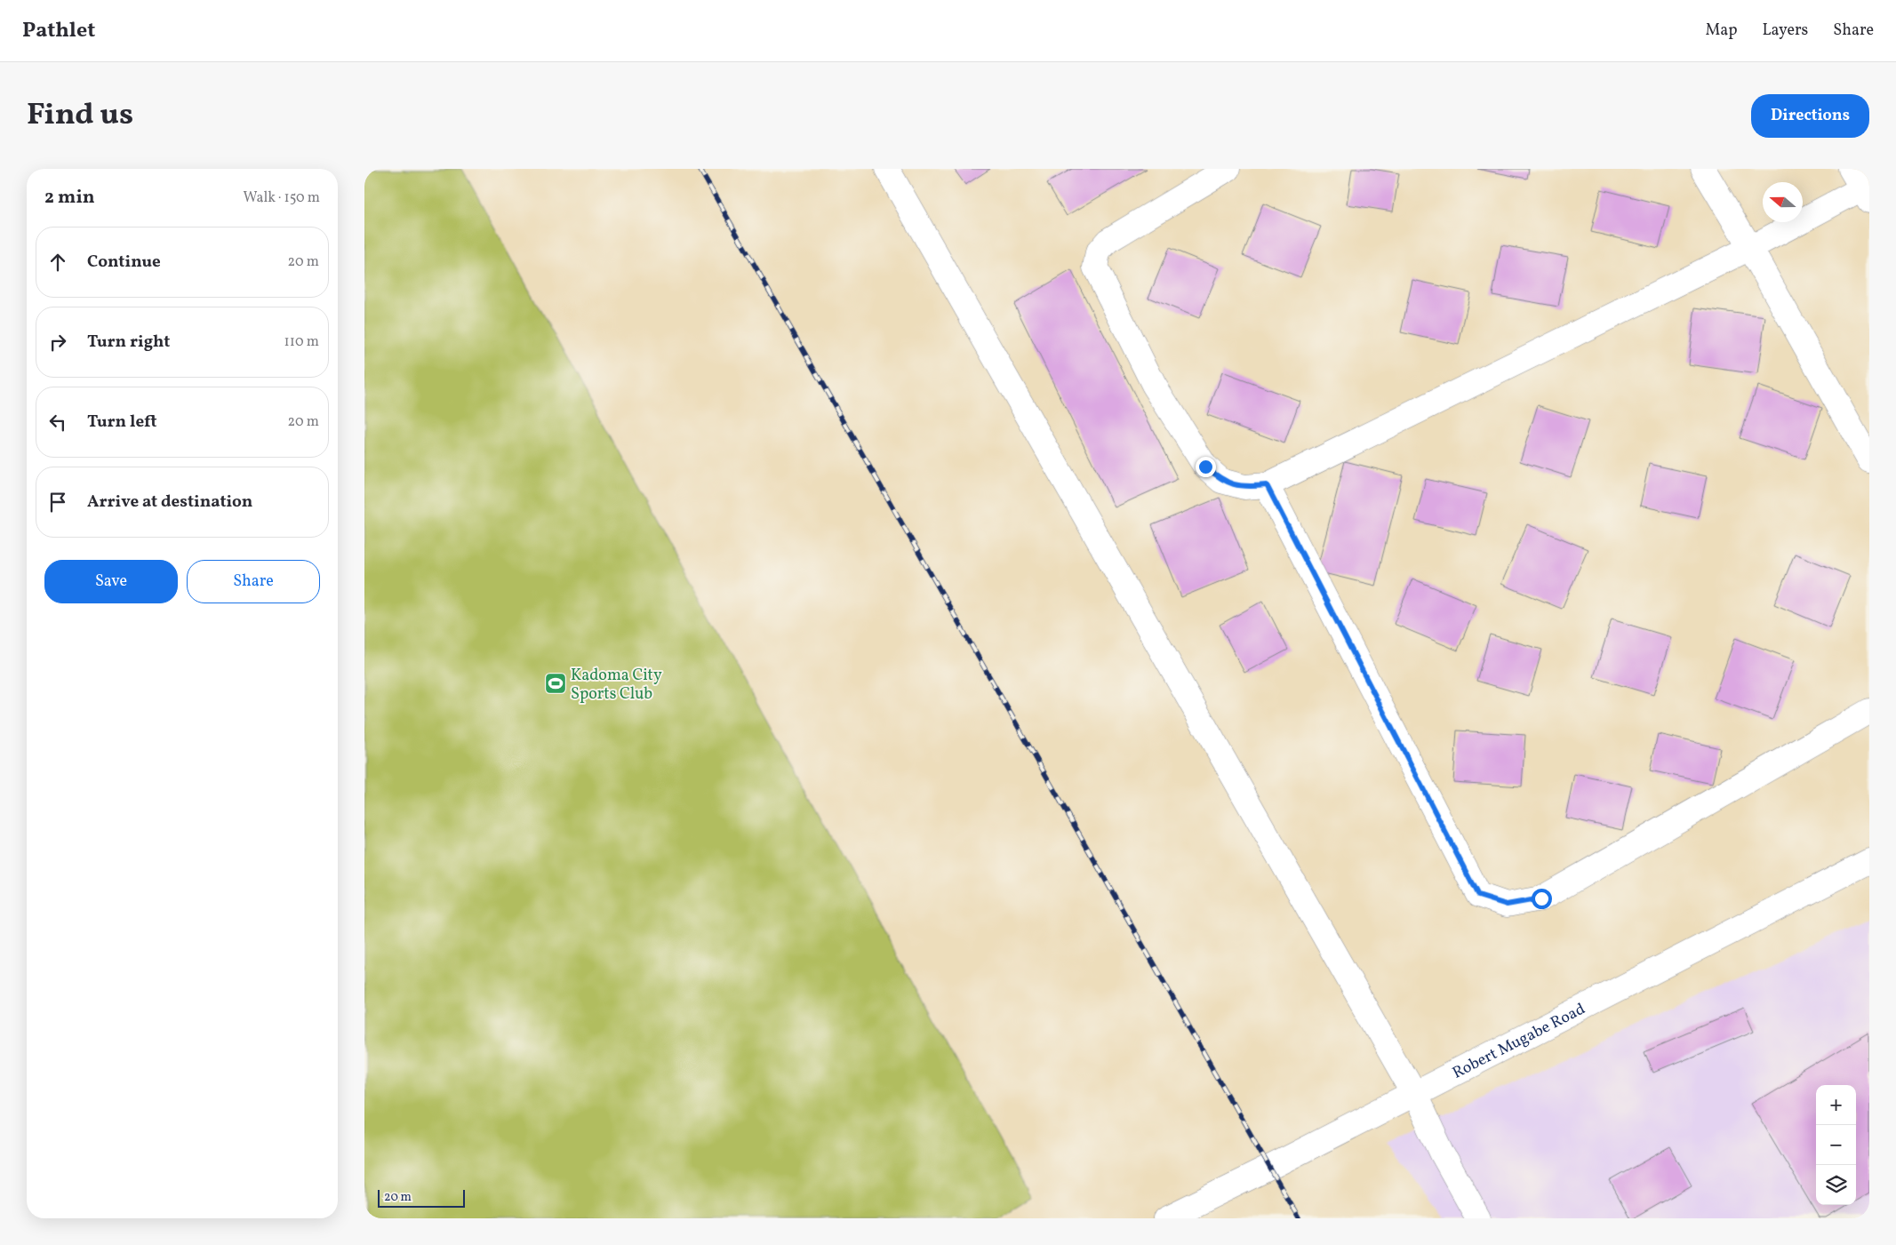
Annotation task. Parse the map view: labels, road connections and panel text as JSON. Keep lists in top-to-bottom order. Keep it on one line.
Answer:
{"streets":{"street":["Robert Mugabe Road"]},"places":{"sports":["Kadoma City Sports Club"]},"scale_bar":"20 m","north":"left","page":{"header":"Pathlet","nav":["Map","Layers","Share"],"title":"Find us","buttons":["Directions",["Save","Share"]],"heading":["2 min","Walk · 150 m"],"list":[["Continue","20 m"],["Turn right","110 m"],["Turn left","20 m"],"Arrive at destination"],"map_buttons":["+","−"],"scale":"20 m"}}
